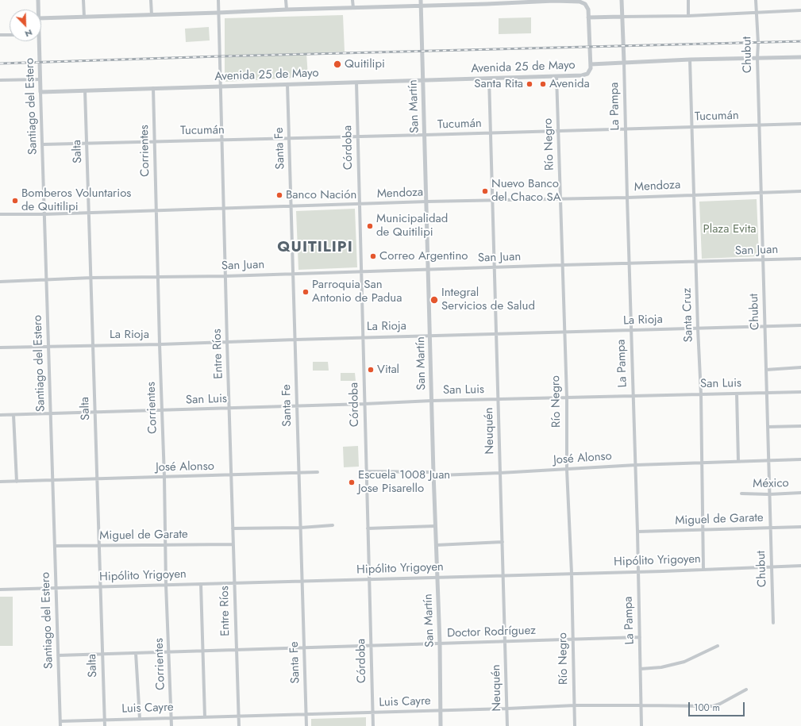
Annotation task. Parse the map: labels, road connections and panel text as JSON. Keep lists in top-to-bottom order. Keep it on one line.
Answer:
{"streets":{"street":["Chubut","Avenida 25 de Mayo","Santiago del Estero","San Martín","La Pampa","Tucumán","Río Negro","Córdoba","Santa Fe","Corrientes","Salta","Mendoza","San Juan","Santa Cruz","La Rioja","Entre Ríos","San Luis","Neuquén","José Alonso","México","Miguel de Garate","Hipólito Yrigoyen","Doctor Rodríguez","Luis Cayre"]},"crossings":[["Chubut","Avenida 25 de Mayo"],["Chubut","Tucumán"],["Chubut","Mendoza"],["Chubut","San Juan"],["Chubut","La Rioja"],["Chubut","San Luis"],["Chubut","José Alonso"],["Chubut","México"],["Chubut","Miguel de Garate"],["Chubut","Hipólito Yrigoyen"],["Avenida 25 de Mayo","Santiago del Estero"],["Avenida 25 de Mayo","San Martín"],["Avenida 25 de Mayo","La Pampa"],["Avenida 25 de Mayo","Río Negro"],["Avenida 25 de Mayo","Córdoba"],["Avenida 25 de Mayo","Santa Fe"],["Avenida 25 de Mayo","Corrientes"],["Avenida 25 de Mayo","Salta"],["Avenida 25 de Mayo","Santa Cruz"],["Avenida 25 de Mayo","Entre Ríos"],["Avenida 25 de Mayo","Neuquén"],["Santiago del Estero","Tucumán"],["Santiago del Estero","Mendoza"],["Santiago del Estero","San Juan"],["Santiago del Estero","La Rioja"],["Santiago del Estero","San Luis"],["Santiago del Estero","José Alonso"],["Santiago del Estero","Miguel de Garate"],["Santiago del Estero","Hipólito Yrigoyen"],["Santiago del Estero","Doctor Rodríguez"],["Santiago del Estero","Luis Cayre"],["San Martín","Tucumán"],["San Martín","Mendoza"],["San Martín","San Juan"],["San Martín","La Rioja"],["San Martín","San Luis"],["San Martín","José Alonso"],["San Martín","Hipólito Yrigoyen"],["San Martín","Doctor Rodríguez"],["San Martín","Luis Cayre"],["La Pampa","Tucumán"],["La Pampa","Mendoza"],["La Pampa","San Juan"],["La Pampa","La Rioja"],["La Pampa","San Luis"],["La Pampa","José Alonso"],["La Pampa","Miguel de Garate"],["La Pampa","Hipólito Yrigoyen"],["La Pampa","Doctor Rodríguez"],["La Pampa","Luis Cayre"],["Tucumán","Río Negro"],["Tucumán","Córdoba"],["Tucumán","Santa Fe"],["Tucumán","Corrientes"],["Tucumán","Salta"],["Tucumán","Santa Cruz"],["Tucumán","Entre Ríos"],["Tucumán","Neuquén"],["Río Negro","Mendoza"],["Río Negro","San Juan"],["Río Negro","La Rioja"],["Río Negro","San Luis"],["Río Negro","José Alonso"],["Río Negro","Hipólito Yrigoyen"],["Río Negro","Doctor Rodríguez"],["Río Negro","Luis Cayre"],["Córdoba","Mendoza"],["Córdoba","San Juan"],["Córdoba","La Rioja"],["Córdoba","San Luis"],["Córdoba","José Alonso"],["Córdoba","Hipólito Yrigoyen"],["Córdoba","Doctor Rodríguez"],["Córdoba","Luis Cayre"],["Santa Fe","Mendoza"],["Santa Fe","San Juan"],["Santa Fe","La Rioja"],["Santa Fe","San Luis"],["Santa Fe","José Alonso"],["Santa Fe","Hipólito Yrigoyen"],["Santa Fe","Doctor Rodríguez"],["Santa Fe","Luis Cayre"],["Corrientes","Mendoza"],["Corrientes","San Juan"],["Corrientes","La Rioja"],["Corrientes","San Luis"],["Corrientes","José Alonso"],["Corrientes","Miguel de Garate"],["Corrientes","Hipólito Yrigoyen"],["Corrientes","Doctor Rodríguez"],["Corrientes","Luis Cayre"],["Salta","Mendoza"],["Salta","San Juan"],["Salta","La Rioja"],["Salta","San Luis"],["Salta","José Alonso"],["Salta","Miguel de Garate"],["Salta","Hipólito Yrigoyen"],["Salta","Doctor Rodríguez"],["Salta","Luis Cayre"],["Mendoza","Santa Cruz"],["Mendoza","Entre Ríos"],["Mendoza","Neuquén"],["San Juan","Santa Cruz"],["San Juan","Entre Ríos"],["San Juan","Neuquén"],["Santa Cruz","La Rioja"],["Santa Cruz","San Luis"],["Santa Cruz","José Alonso"],["Santa Cruz","Miguel de Garate"],["Santa Cruz","Hipólito Yrigoyen"],["La Rioja","Entre Ríos"],["La Rioja","Neuquén"],["Entre Ríos","San Luis"],["Entre Ríos","José Alonso"],["Entre Ríos","Miguel de Garate"],["Entre Ríos","Hipólito Yrigoyen"],["Entre Ríos","Doctor Rodríguez"],["Entre Ríos","Luis Cayre"],["San Luis","Neuquén"],["Neuquén","José Alonso"],["Neuquén","Hipólito Yrigoyen"],["Neuquén","Doctor Rodríguez"],["Neuquén","Luis Cayre"]],"districts":["QUITILIPI"],"parks":["Plaza Evita"],"places":["Quitilipi","Santa Rita","Avenida","Nuevo Banco del Chaco SA","Banco Nación","Bomberos Voluntarios de Quitilipi","Municipalidad de Quitilipi","Correo Argentino","Parroquia San Antonio de Padua","Integral Servicios de Salud","Vital","Escuela 1008 Juan Jose Pisarello"],"scale_bar":"100 m","north":"bottom right"}
